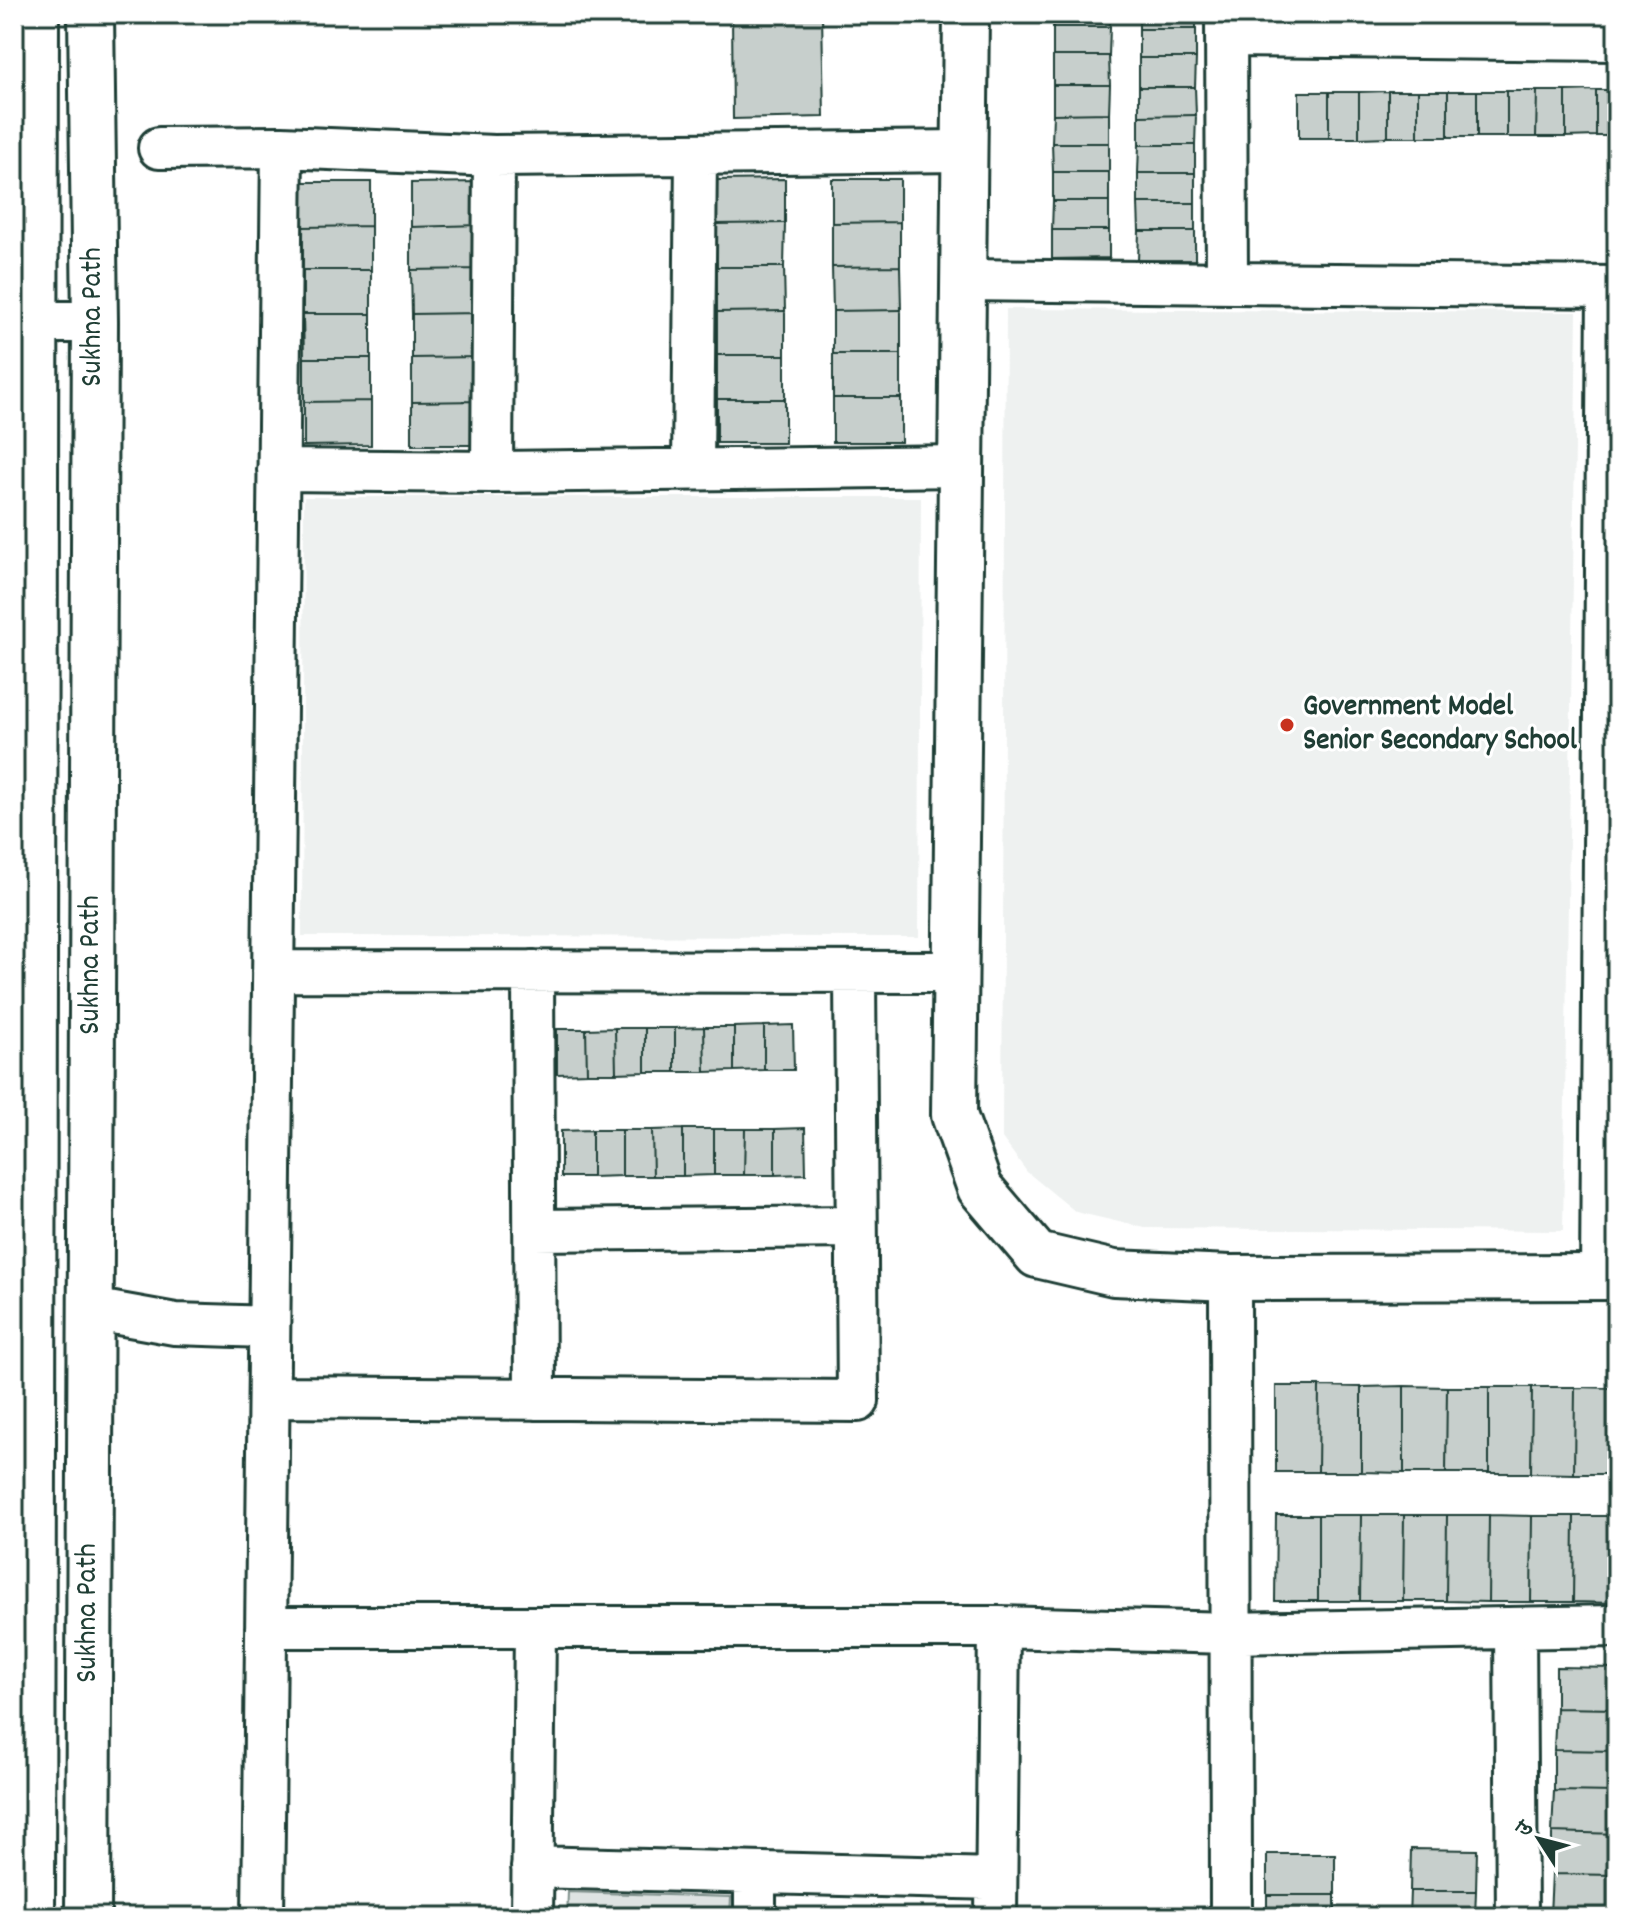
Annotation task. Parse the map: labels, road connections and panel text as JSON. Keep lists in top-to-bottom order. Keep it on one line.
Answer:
{"streets":{"main road":["Sukhna Path"]},"places":["Government Model Senior Secondary School"],"north":"top left"}
